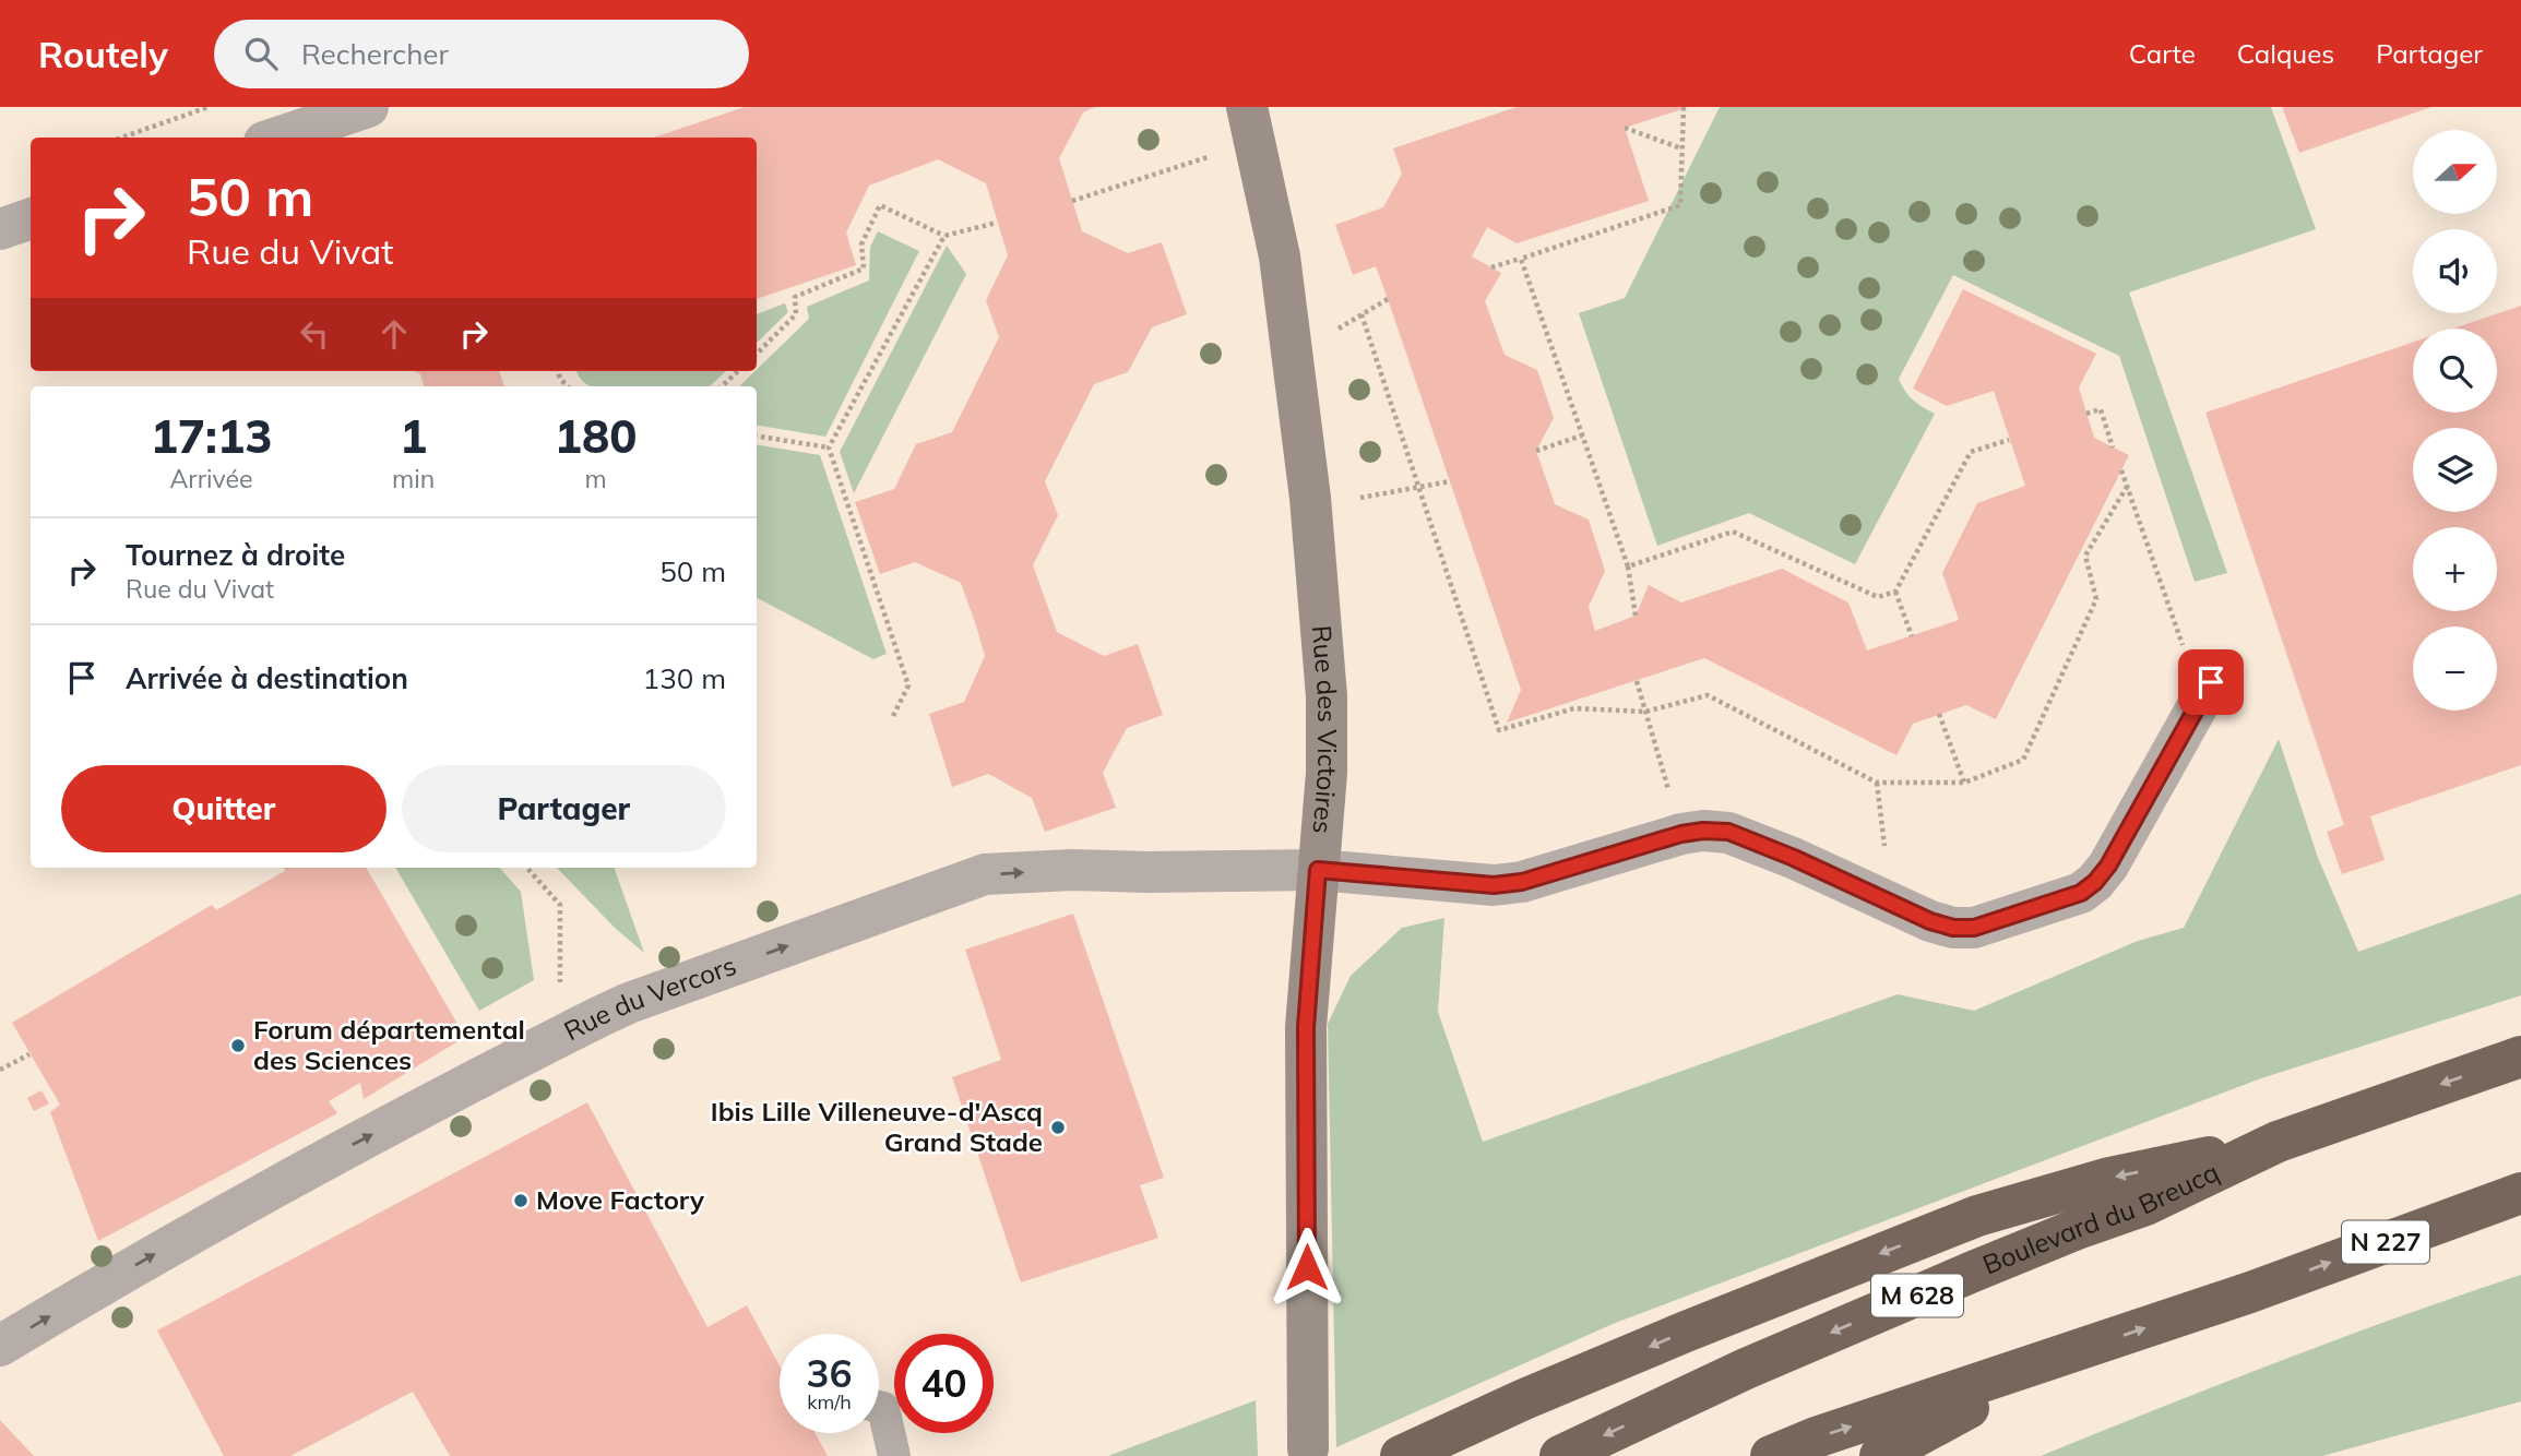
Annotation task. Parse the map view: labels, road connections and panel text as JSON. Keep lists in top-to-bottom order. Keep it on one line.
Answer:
{"streets":{"highway":["Boulevard du Breucq","N 227","M 628"],"street":["Rue des Victoires","Rue du Vercors"]},"crossings":[["Rue des Victoires","Rue du Vercors"]],"one_way":["Rue du Vercors"],"places":["Forum départemental des Sciences","Ibis Lille Villeneuve-d'Ascq Grand Stade","Move Factory"],"north":"right","page":{"header":"Routely","search":"Rechercher","nav":["Carte","Calques","Partager"],"map_buttons":["+","−"],"turn":["50 m","Rue du Vivat"],"eta":["17:13","Arrivée","1","min","180","m"],"list":[{"name":"Tournez à droite","note":"Rue du Vivat","value":"50 m"},{"name":"Arrivée à destination","value":"130 m"}],"buttons":["Quitter","Partager"],"speed":"36 km/h","limit":"40"}}
